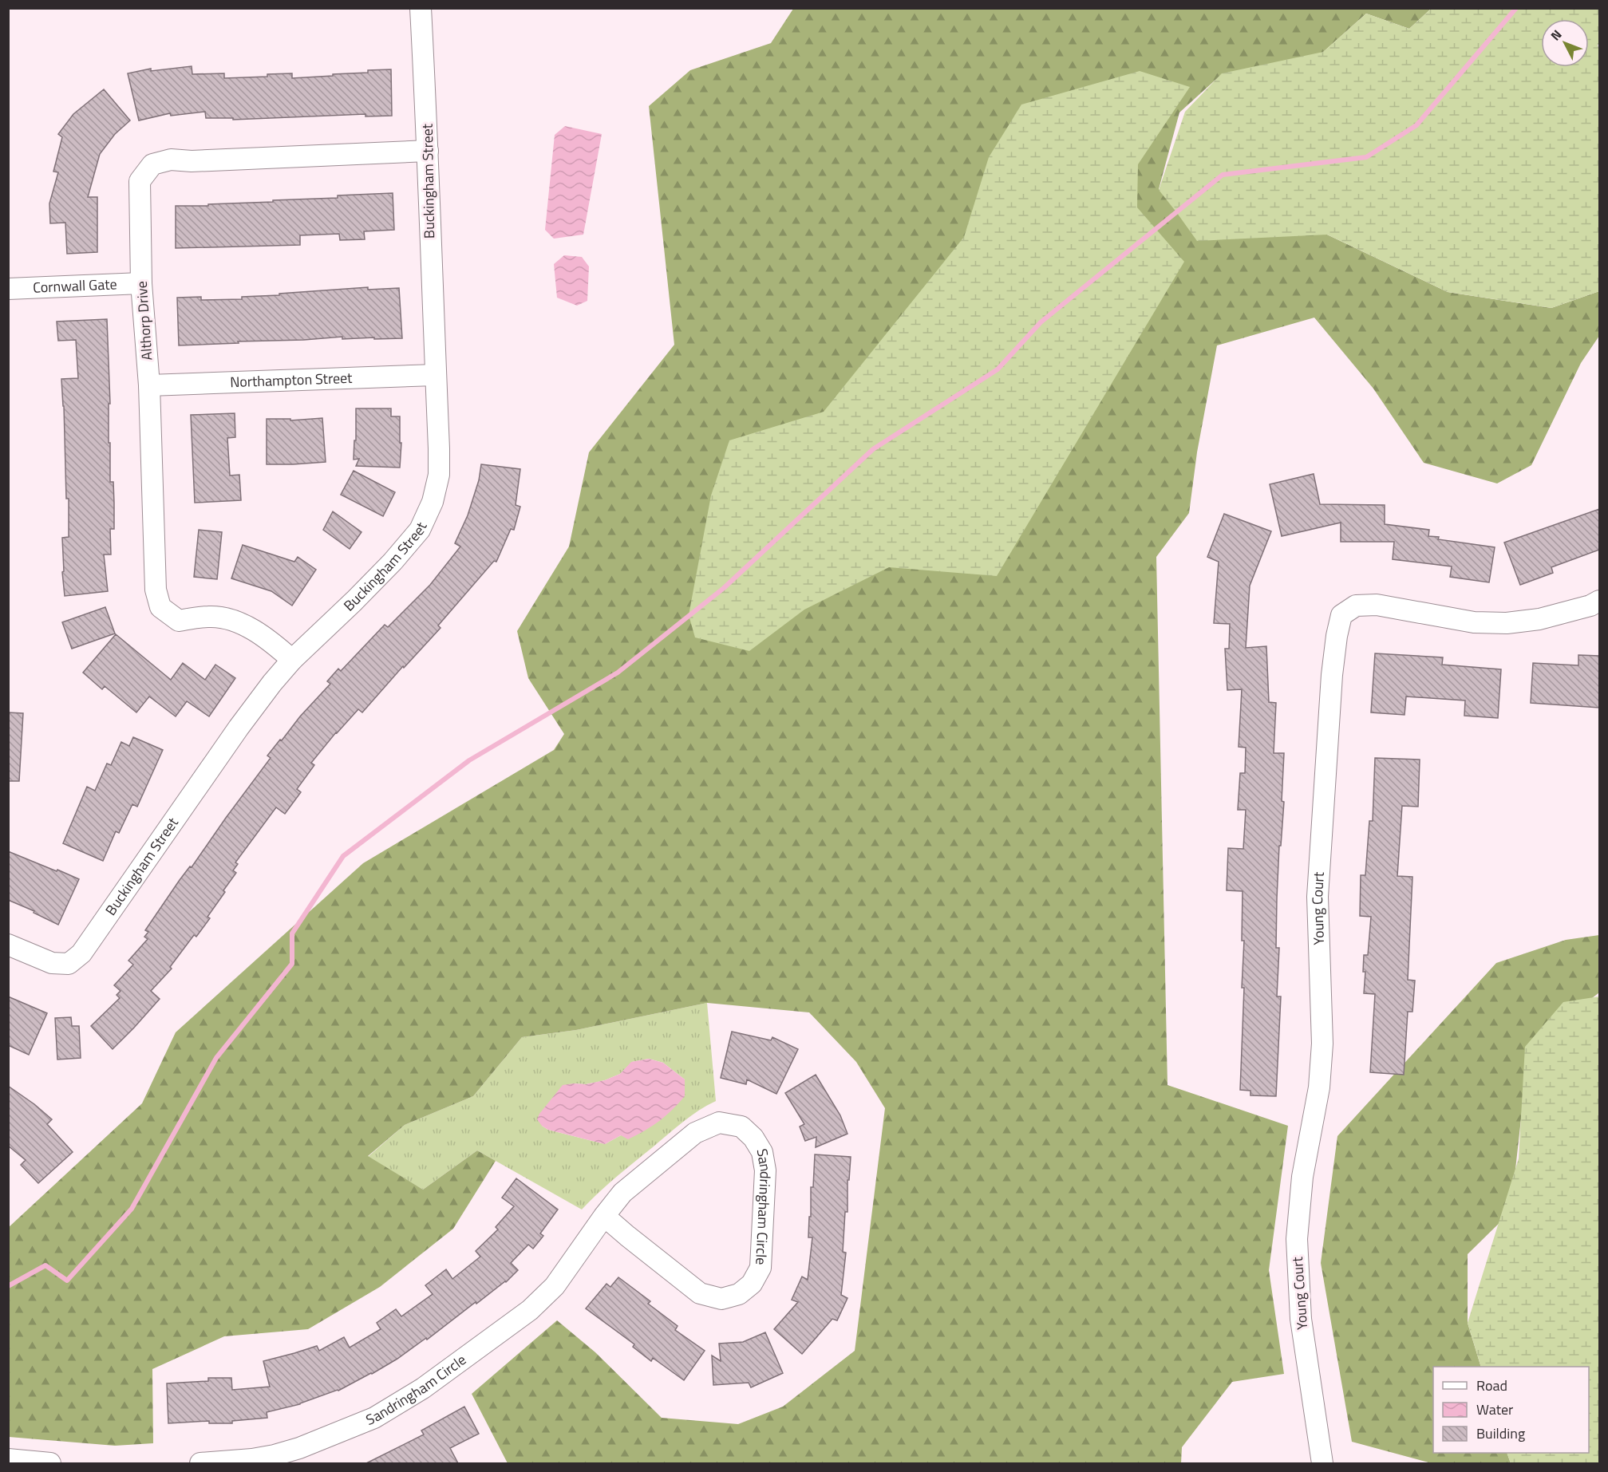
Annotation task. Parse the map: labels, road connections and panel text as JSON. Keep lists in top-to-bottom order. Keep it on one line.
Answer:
{"streets":{"street":["Buckingham Street","Cornwall Gate","Althorp Drive","Northampton Street","Young Court","Sandringham Circle"]},"crossings":[["Buckingham Street","Althorp Drive"],["Buckingham Street","Northampton Street"],["Cornwall Gate","Althorp Drive"],["Althorp Drive","Northampton Street"]],"legend":["Road","Water","Building"],"north":"top left"}
